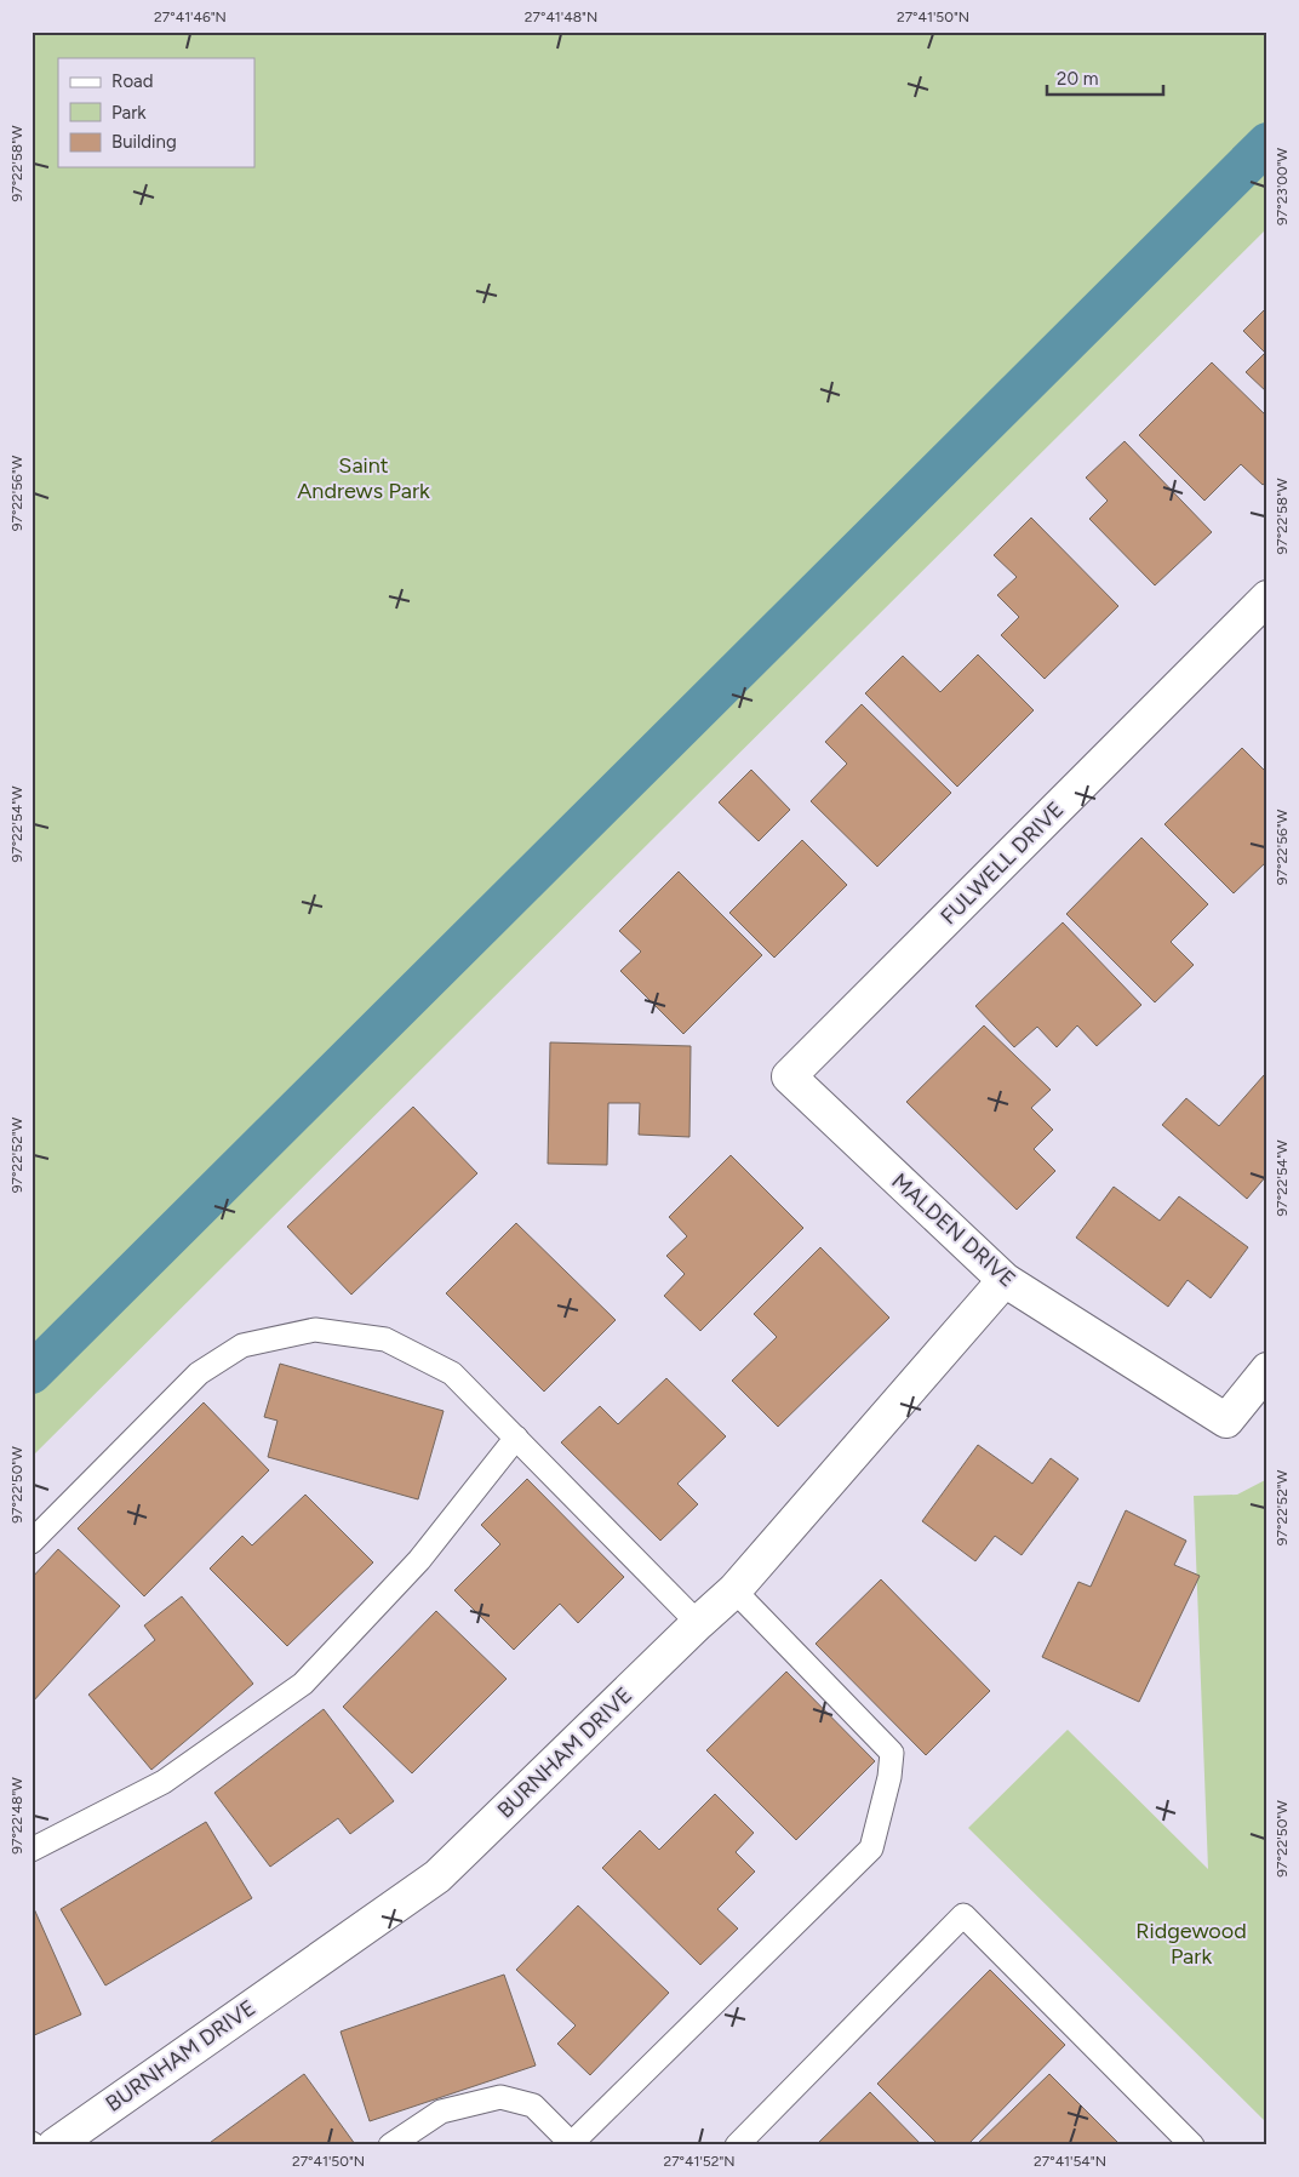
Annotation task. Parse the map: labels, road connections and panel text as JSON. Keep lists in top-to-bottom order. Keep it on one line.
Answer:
{"streets":{"street":["FULWELL DRIVE","MALDEN DRIVE","BURNHAM DRIVE"]},"crossings":[["FULWELL DRIVE","MALDEN DRIVE"],["MALDEN DRIVE","BURNHAM DRIVE"]],"parks":["Saint Andrews Park","Ridgewood Park"],"legend":["Road","Park","Building"],"scale_bar":"20 m","coordinates":["27°41'46\"N","27°41'48\"N","27°41'50\"N","97°22'58\"W","97°23'00\"W","97°22'56\"W","97°22'54\"W","97°22'52\"W","97°22'50\"W","97°22'48\"W","27°41'52\"N","27°41'54\"N"]}
